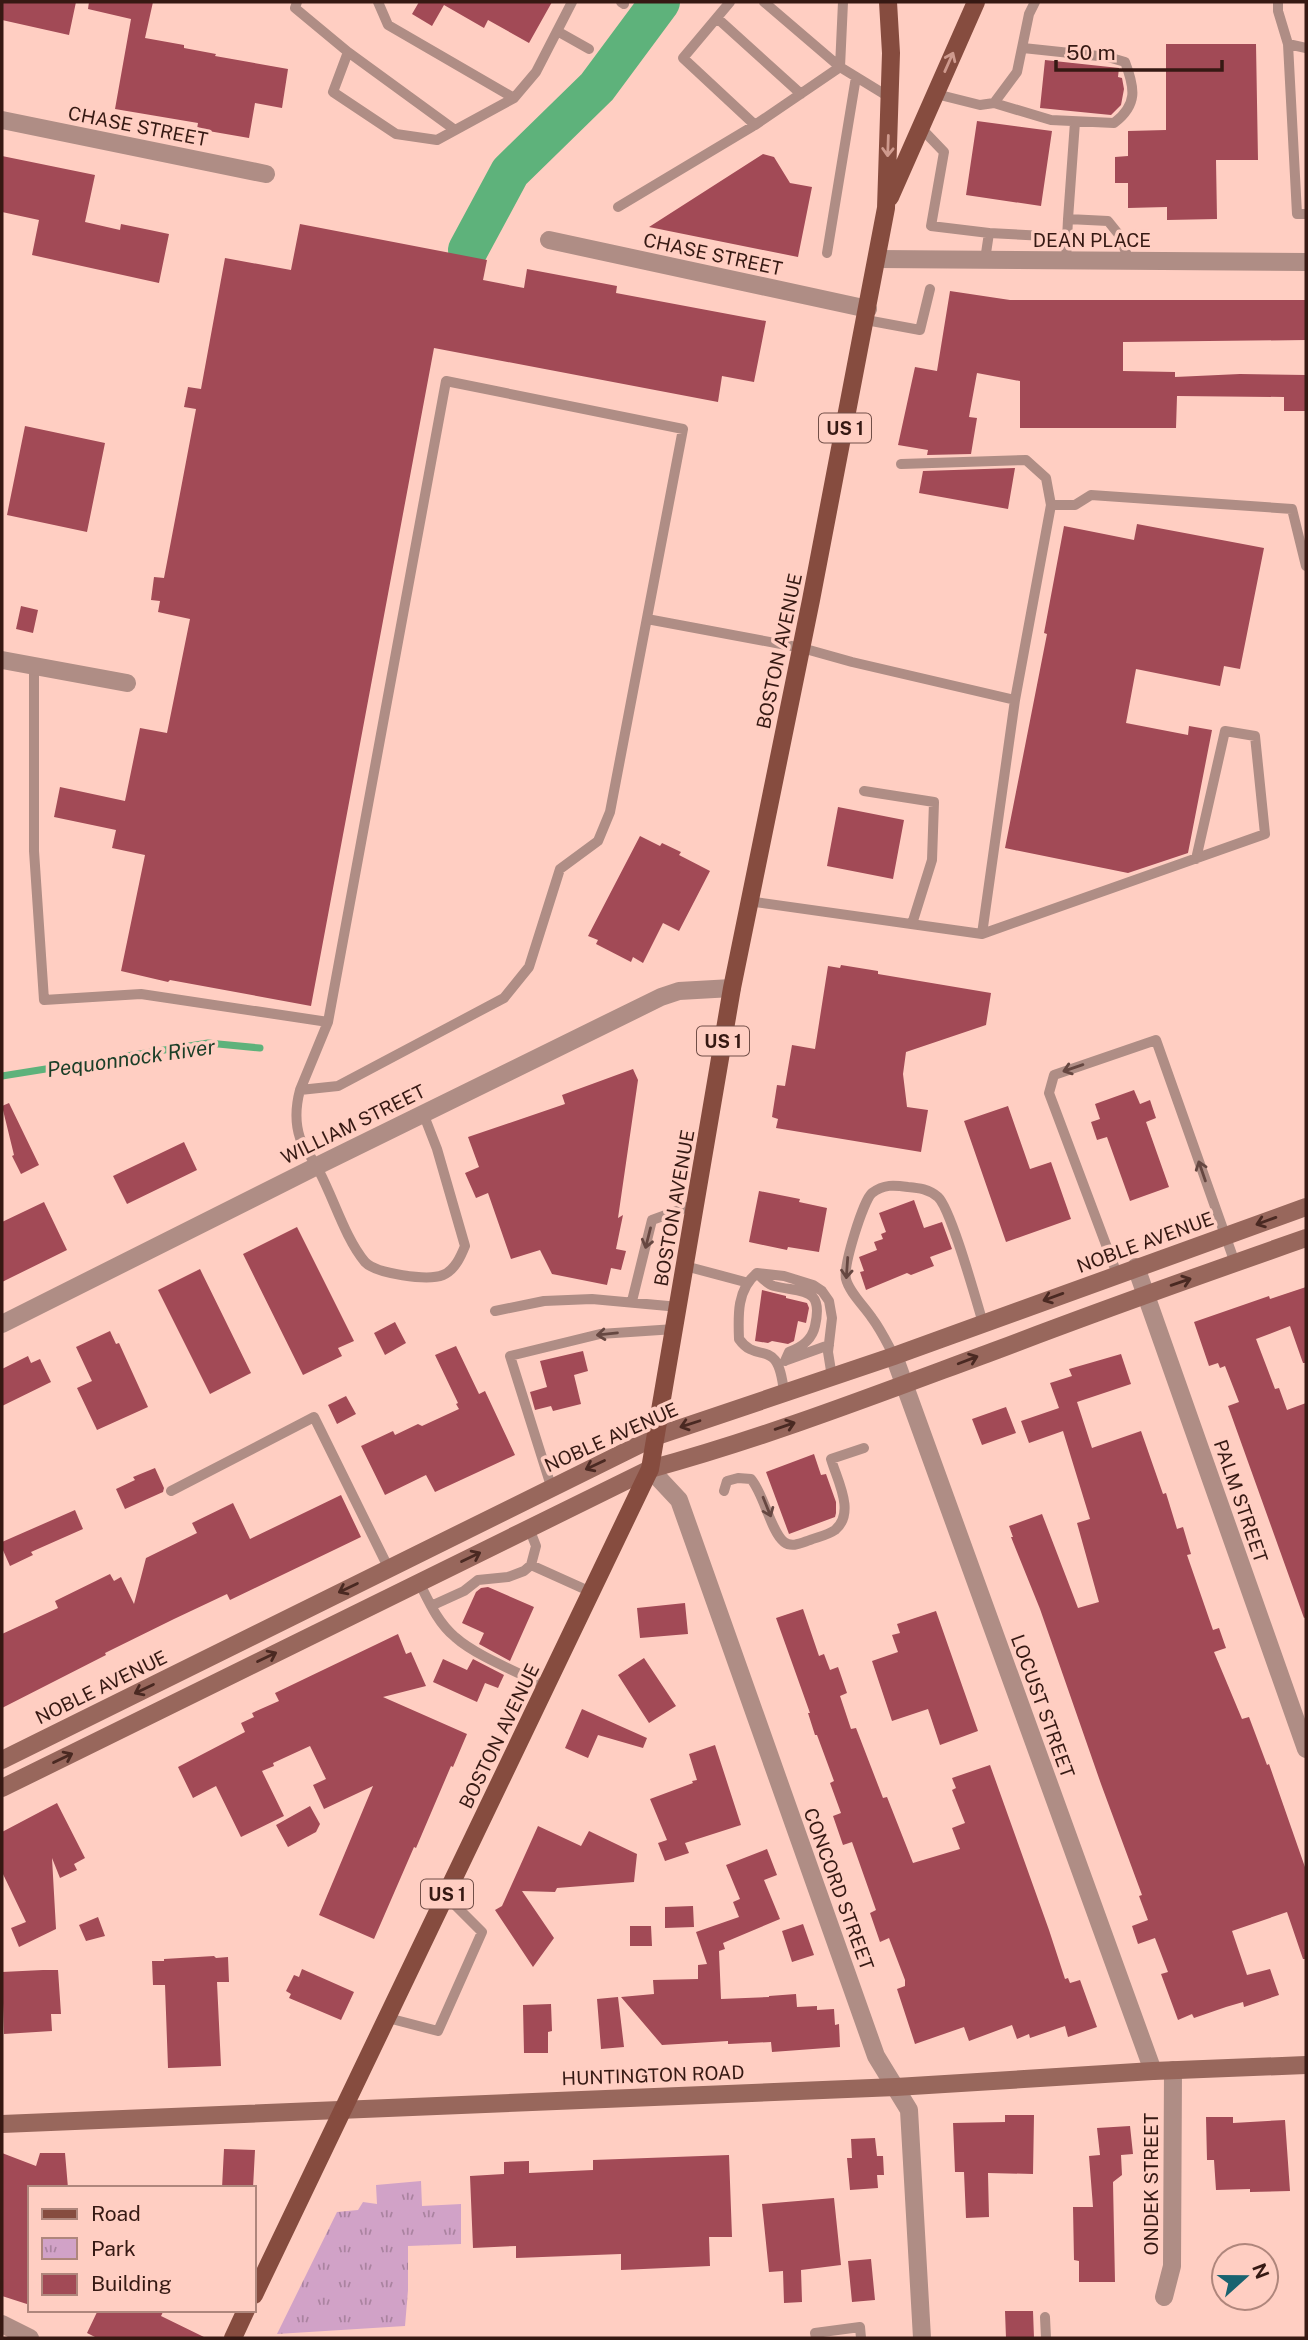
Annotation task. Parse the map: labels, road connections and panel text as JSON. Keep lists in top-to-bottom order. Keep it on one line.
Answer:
{"streets":{"main road":["US 1","BOSTON AVENUE","NOBLE AVENUE","HUNTINGTON ROAD"],"street":["CHASE STREET","DEAN PLACE","WILLIAM STREET","PALM STREET","LOCUST STREET","CONCORD STREET","ONDEK STREET"]},"crossings":[["CHASE STREET","BOSTON AVENUE"],["DEAN PLACE","BOSTON AVENUE"],["US 1","BOSTON AVENUE"],["BOSTON AVENUE","WILLIAM STREET"],["BOSTON AVENUE","NOBLE AVENUE"],["BOSTON AVENUE","CONCORD STREET"],["BOSTON AVENUE","HUNTINGTON ROAD"],["NOBLE AVENUE","PALM STREET"],["NOBLE AVENUE","LOCUST STREET"],["LOCUST STREET","HUNTINGTON ROAD"],["CONCORD STREET","HUNTINGTON ROAD"],["HUNTINGTON ROAD","ONDEK STREET"]],"water":["Pequonnock River"],"legend":["Road","Park","Building"],"scale_bar":"50 m","north":"right"}
